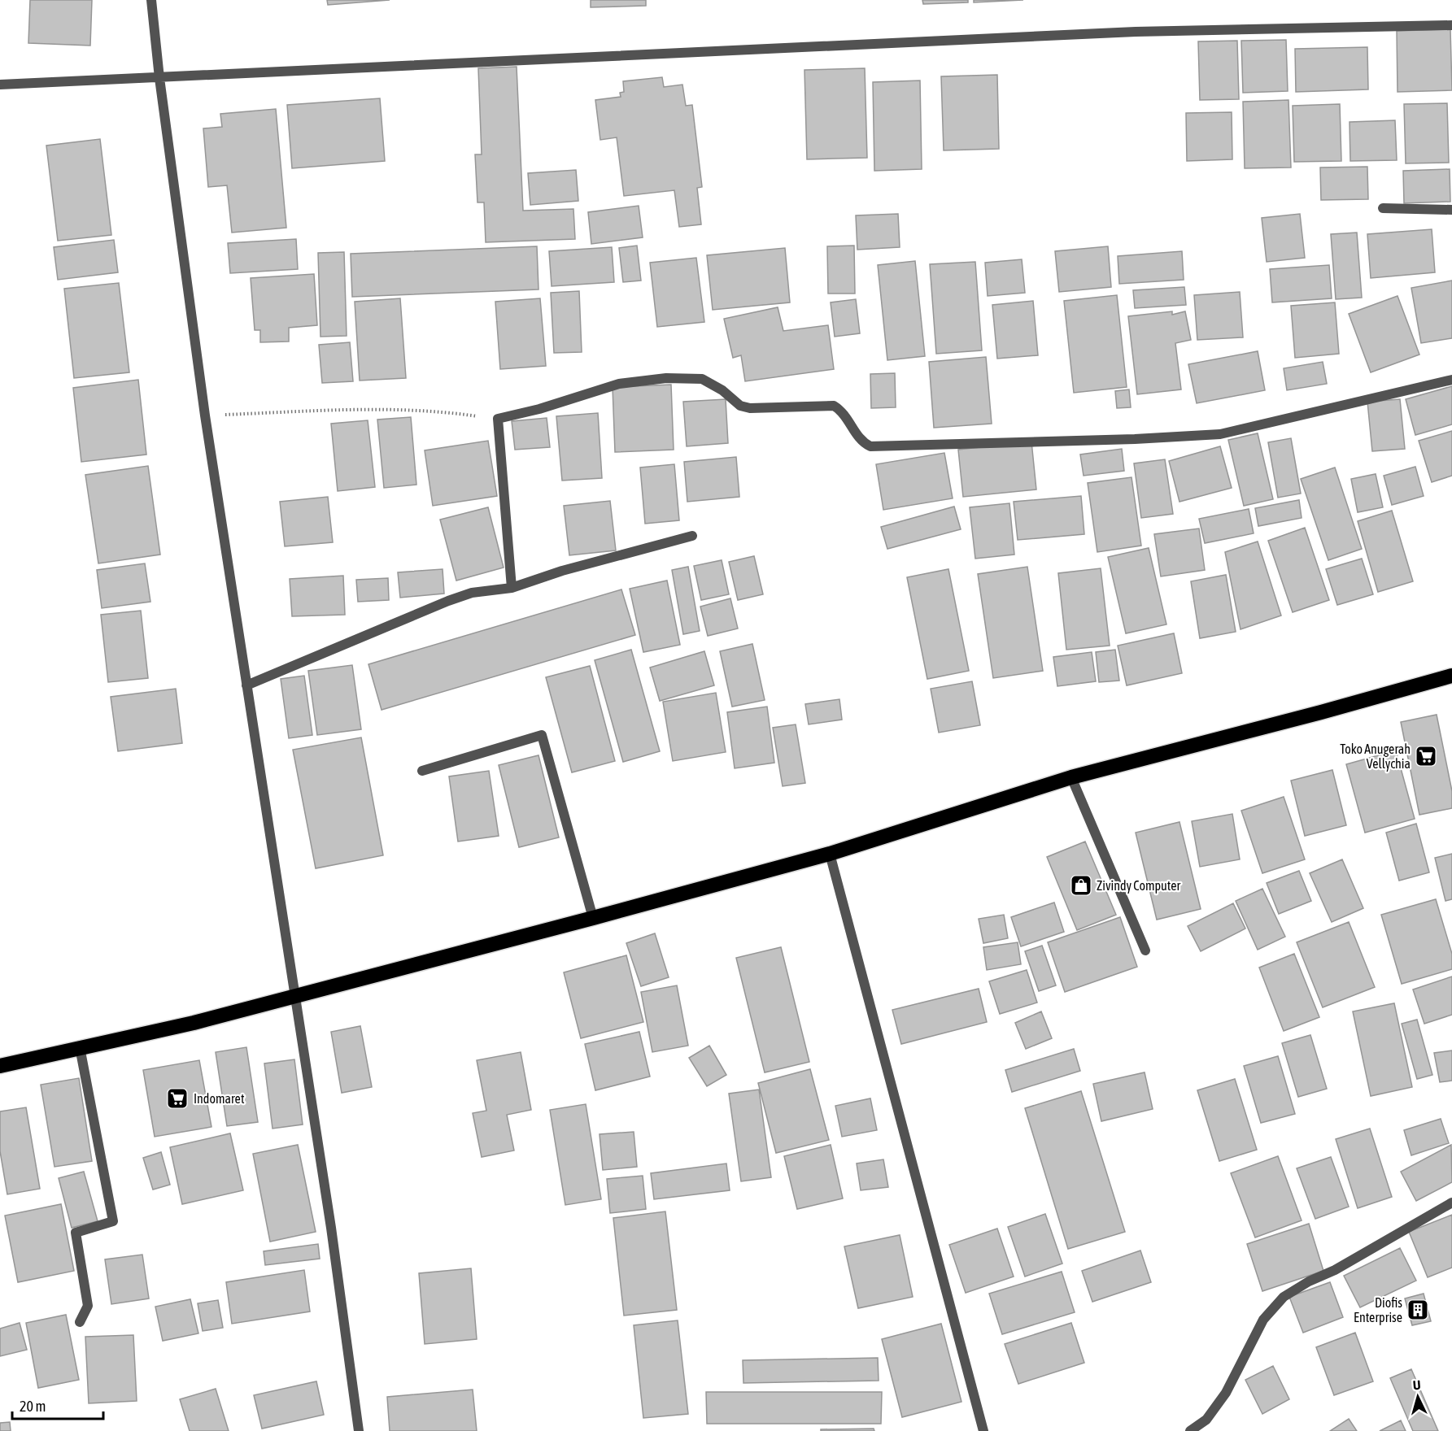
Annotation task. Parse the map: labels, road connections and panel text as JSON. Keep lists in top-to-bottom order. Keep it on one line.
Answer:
{"places":{"supermarket":["Toko Anugerah Vellychia","Indomaret"],"shop":["Zivindy Computer"],"building":["Diofis Enterprise"]},"scale_bar":"20 m","north":"top"}
